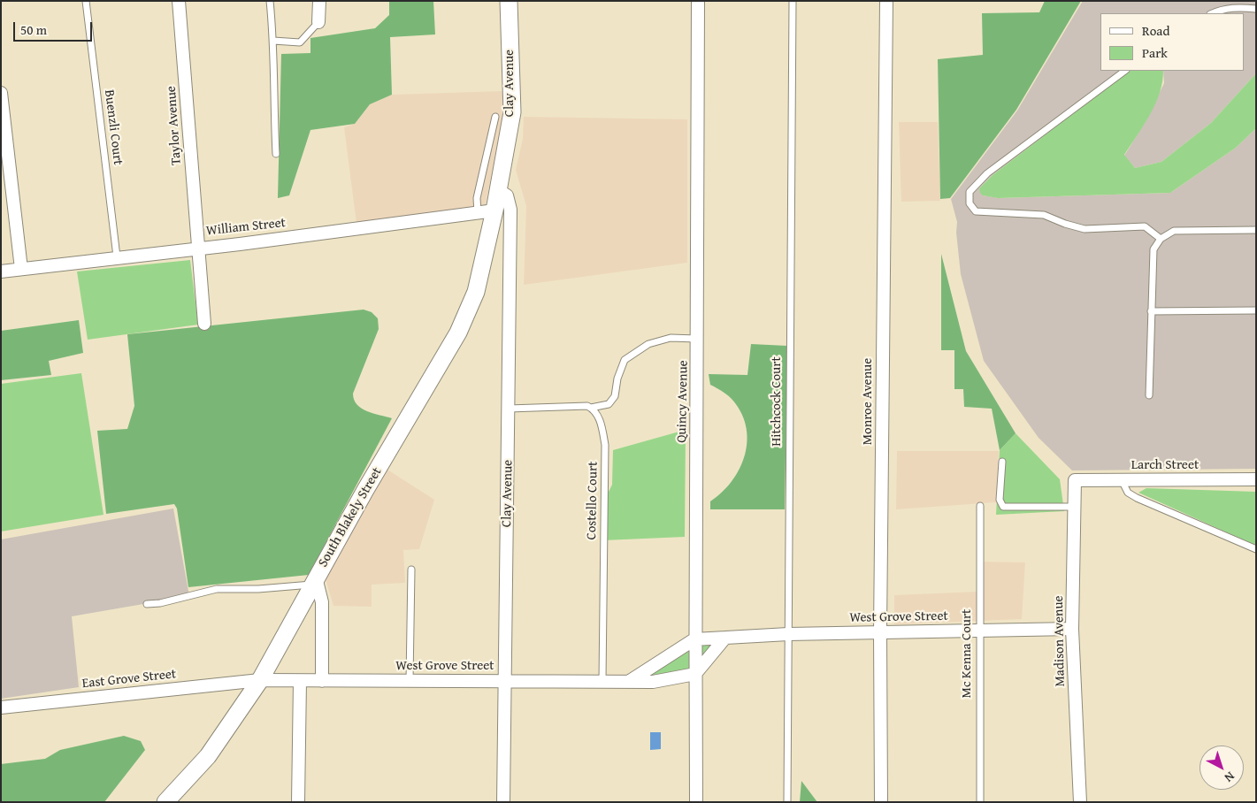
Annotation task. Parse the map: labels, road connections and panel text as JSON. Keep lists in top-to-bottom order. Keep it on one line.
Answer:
{"streets":{"main road":["Clay Avenue","South Blakely Street"],"street":["Taylor Avenue","William Street","Quincy Avenue","Monroe Avenue","Larch Street","West Grove Street","Madison Avenue","East Grove Street"],"lane":["Buenzli Court","Hitchcock Court","Costello Court","Mc Kenna Court"]},"crossings":[["Clay Avenue","William Street"],["Clay Avenue","South Blakely Street"],["Clay Avenue","West Grove Street"],["Taylor Avenue","William Street"],["Buenzli Court","William Street"],["William Street","South Blakely Street"],["Quincy Avenue","West Grove Street"],["Hitchcock Court","West Grove Street"],["Monroe Avenue","West Grove Street"],["Larch Street","Madison Avenue"],["Costello Court","West Grove Street"],["South Blakely Street","West Grove Street"],["South Blakely Street","East Grove Street"],["West Grove Street","Madison Avenue"],["West Grove Street","Mc Kenna Court"],["West Grove Street","East Grove Street"]],"legend":["Road","Park"],"scale_bar":"50 m","north":"bottom right"}
